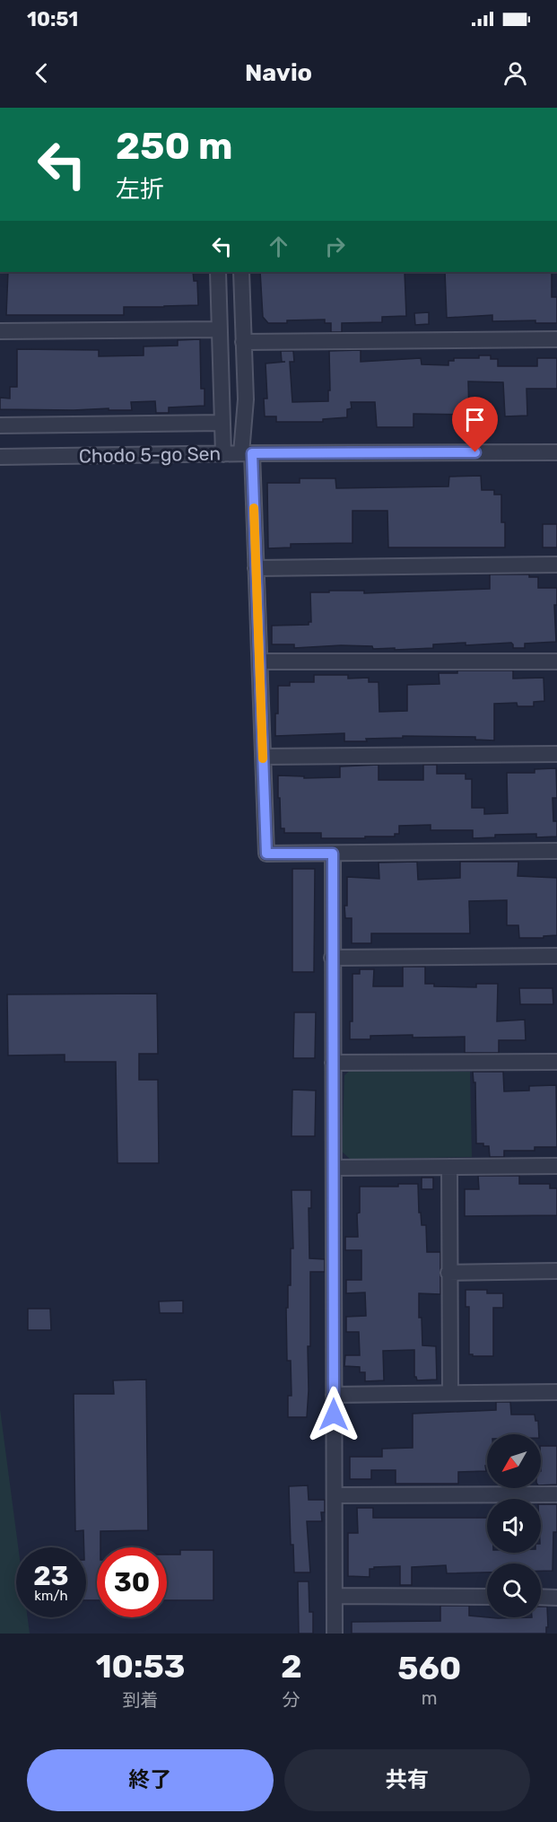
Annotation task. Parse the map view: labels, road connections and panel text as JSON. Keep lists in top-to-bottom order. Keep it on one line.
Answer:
{"streets":{"street":["Chodo 5-go Sen"]},"north":"bottom left","page":{"status":"10:51","header":"Navio","turn":["250 m","左折"],"speed":"23 km/h","limit":"30","eta":["10:53","到着","2","分","560","m"],"buttons":["終了","共有"]}}
